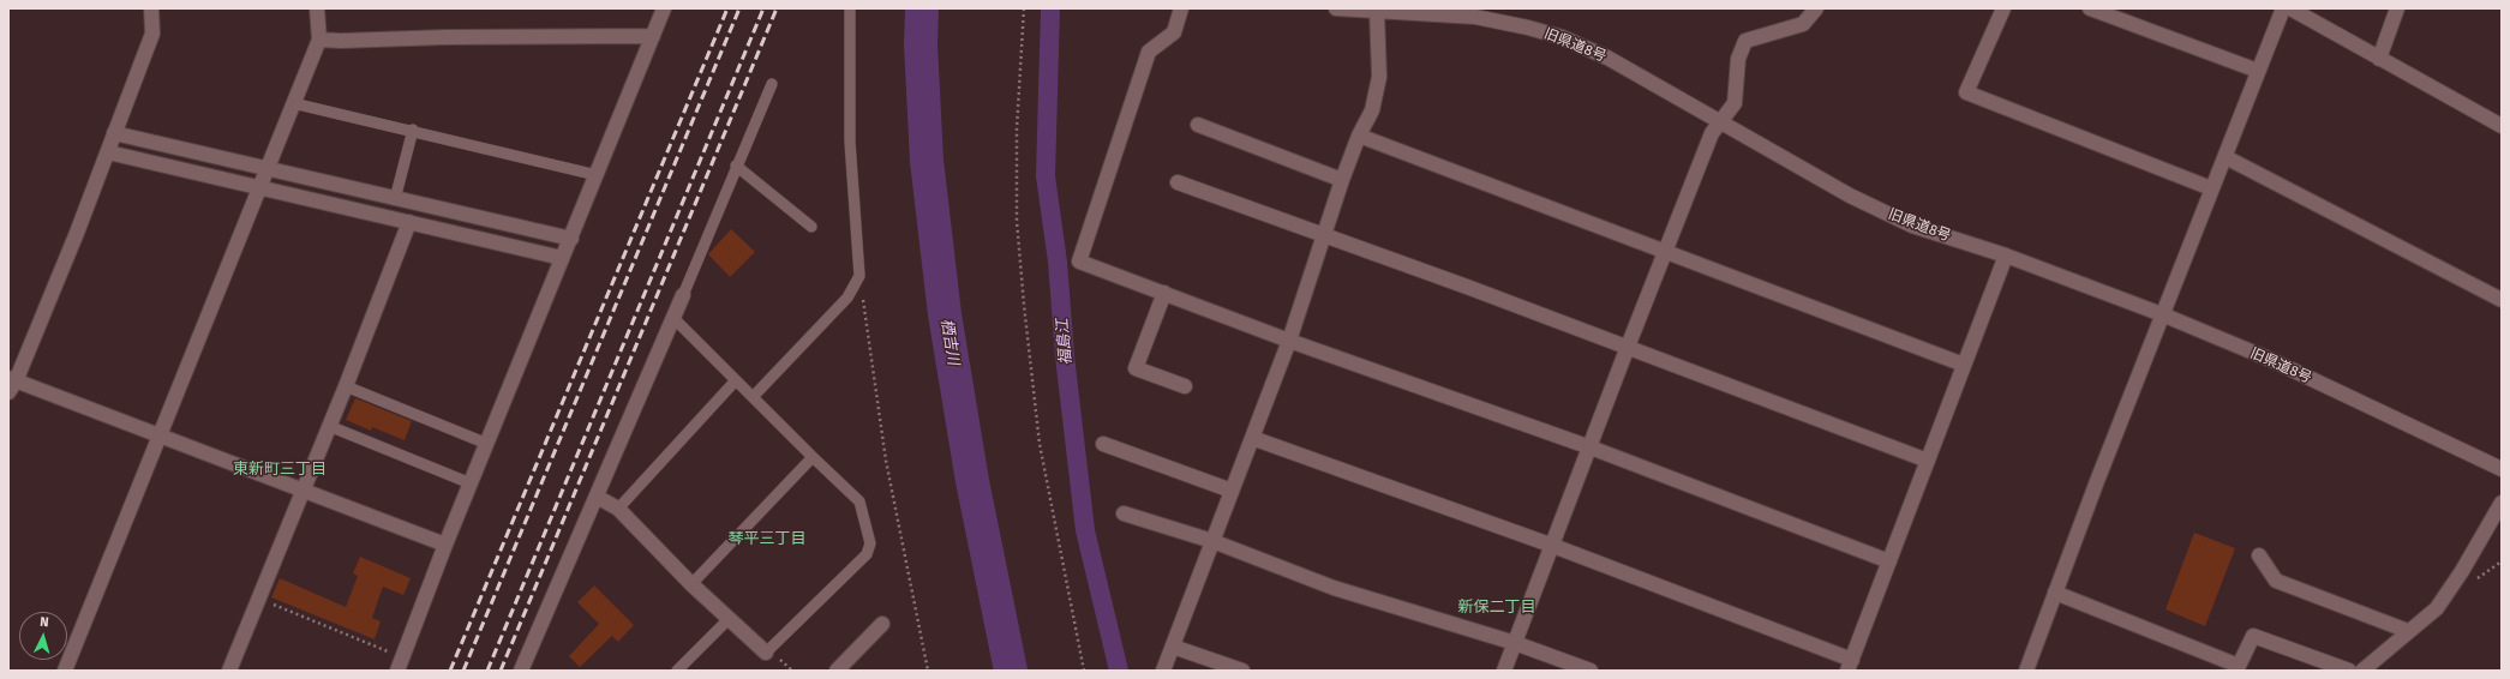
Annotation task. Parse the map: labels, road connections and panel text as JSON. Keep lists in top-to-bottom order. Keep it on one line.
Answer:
{"streets":{"street":["旧県道8号"]},"districts":["東新町三丁目","琴平三丁目","新保二丁目"],"water":["栖吉川","福島江"],"north":"top"}
